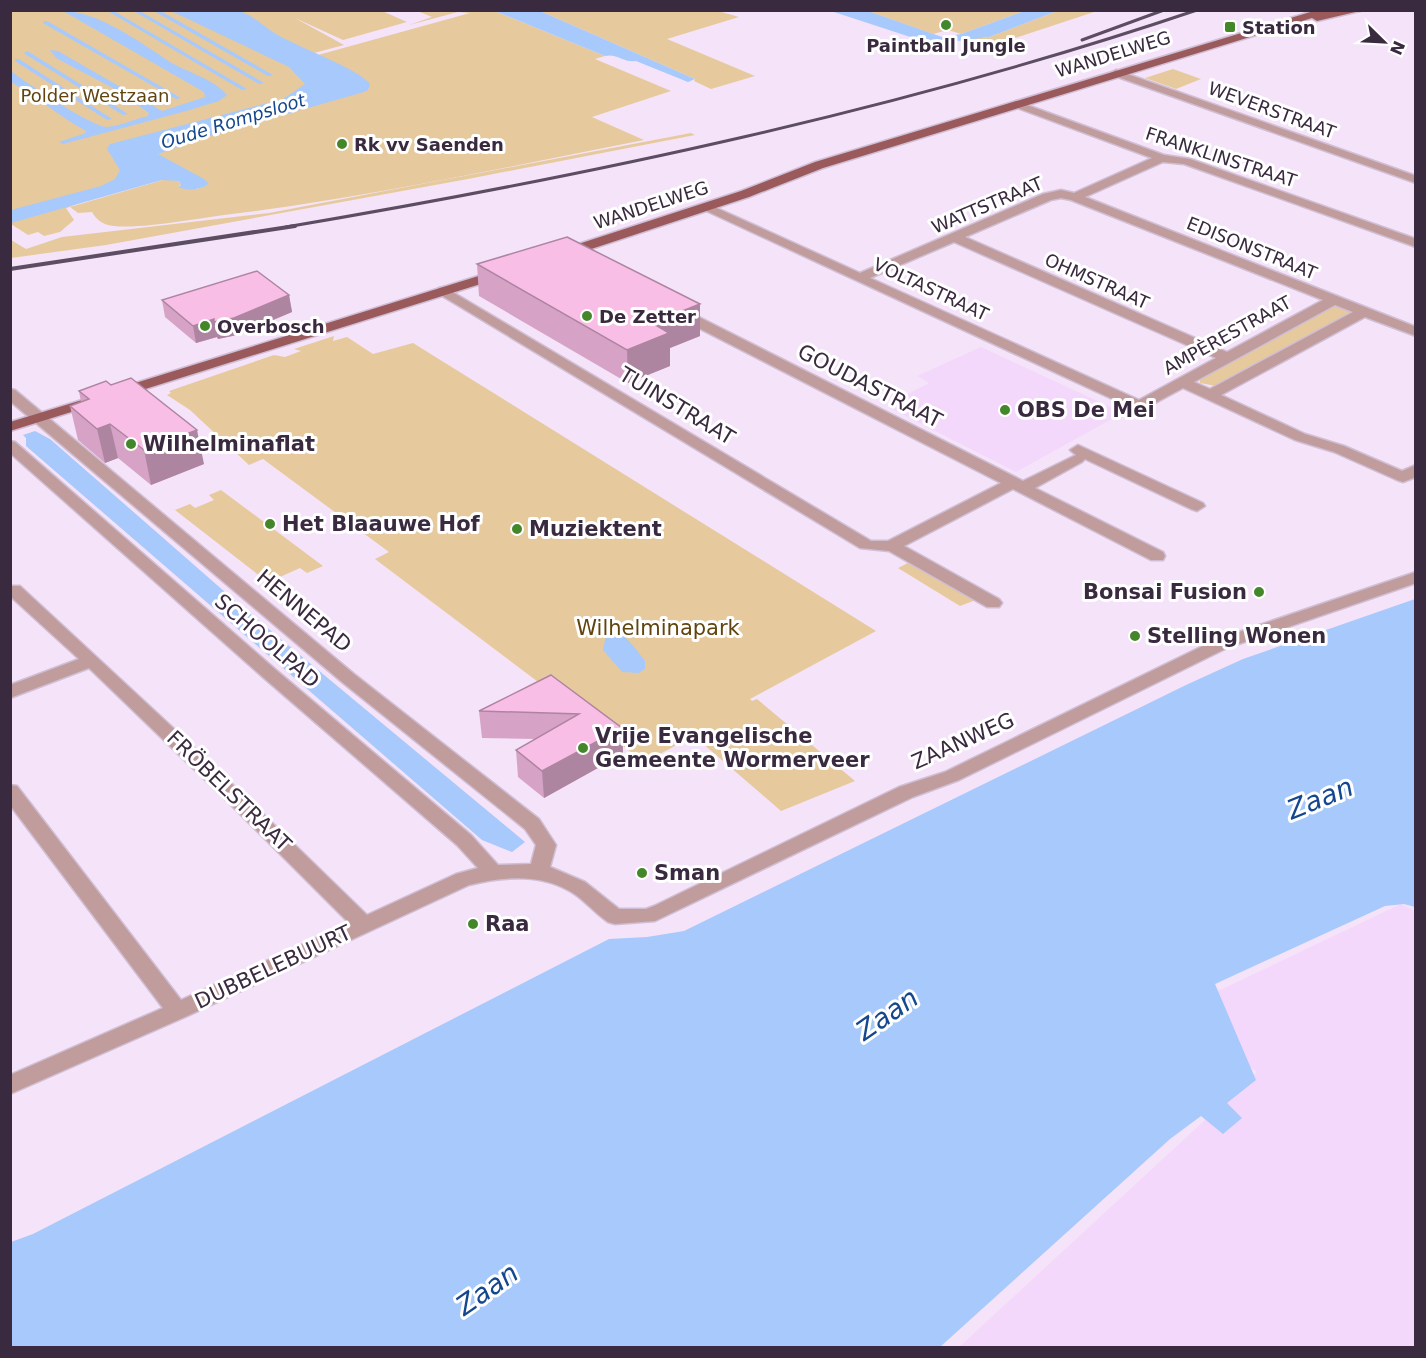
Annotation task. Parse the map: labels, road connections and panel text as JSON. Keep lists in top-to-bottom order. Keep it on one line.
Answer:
{"streets":{"main road":["WANDELWEG"],"street":["WEVERSTRAAT","FRANKLINSTRAAT","WATTSTRAAT","EDISONSTRAAT","OHMSTRAAT","VOLTASTRAAT","AMPÈRESTRAAT","GOUDASTRAAT","TUINSTRAAT","HENNEPAD","SCHOOLPAD","ZAANWEG","FRÖBELSTRAAT","DUBBELEBUURT"]},"crossings":[["WANDELWEG","WEVERSTRAAT"],["WANDELWEG","FRANKLINSTRAAT"],["WANDELWEG","VOLTASTRAAT"],["FRANKLINSTRAAT","WATTSTRAAT"],["WATTSTRAAT","EDISONSTRAAT"],["WATTSTRAAT","OHMSTRAAT"],["WATTSTRAAT","VOLTASTRAAT"],["EDISONSTRAAT","AMPÈRESTRAAT"],["OHMSTRAAT","AMPÈRESTRAAT"],["VOLTASTRAAT","AMPÈRESTRAAT"],["HENNEPAD","ZAANWEG"],["HENNEPAD","DUBBELEBUURT"],["SCHOOLPAD","DUBBELEBUURT"],["ZAANWEG","DUBBELEBUURT"],["FRÖBELSTRAAT","DUBBELEBUURT"]],"water":["Oude Rompsloot","Zaan"],"parks":["Polder Westzaan","Wilhelminapark"],"places":{"other":["Paintball Jungle","Rk vv Saenden","De Zetter","Overbosch","OBS De Mei","Wilhelminaflat","Het Blaauwe Hof","Muziektent","Bonsai Fusion","Stelling Wonen","Vrije Evangelische Gemeente Wormerveer","Sman","Raa"],"transit":["Station"]},"north":"bottom right"}
